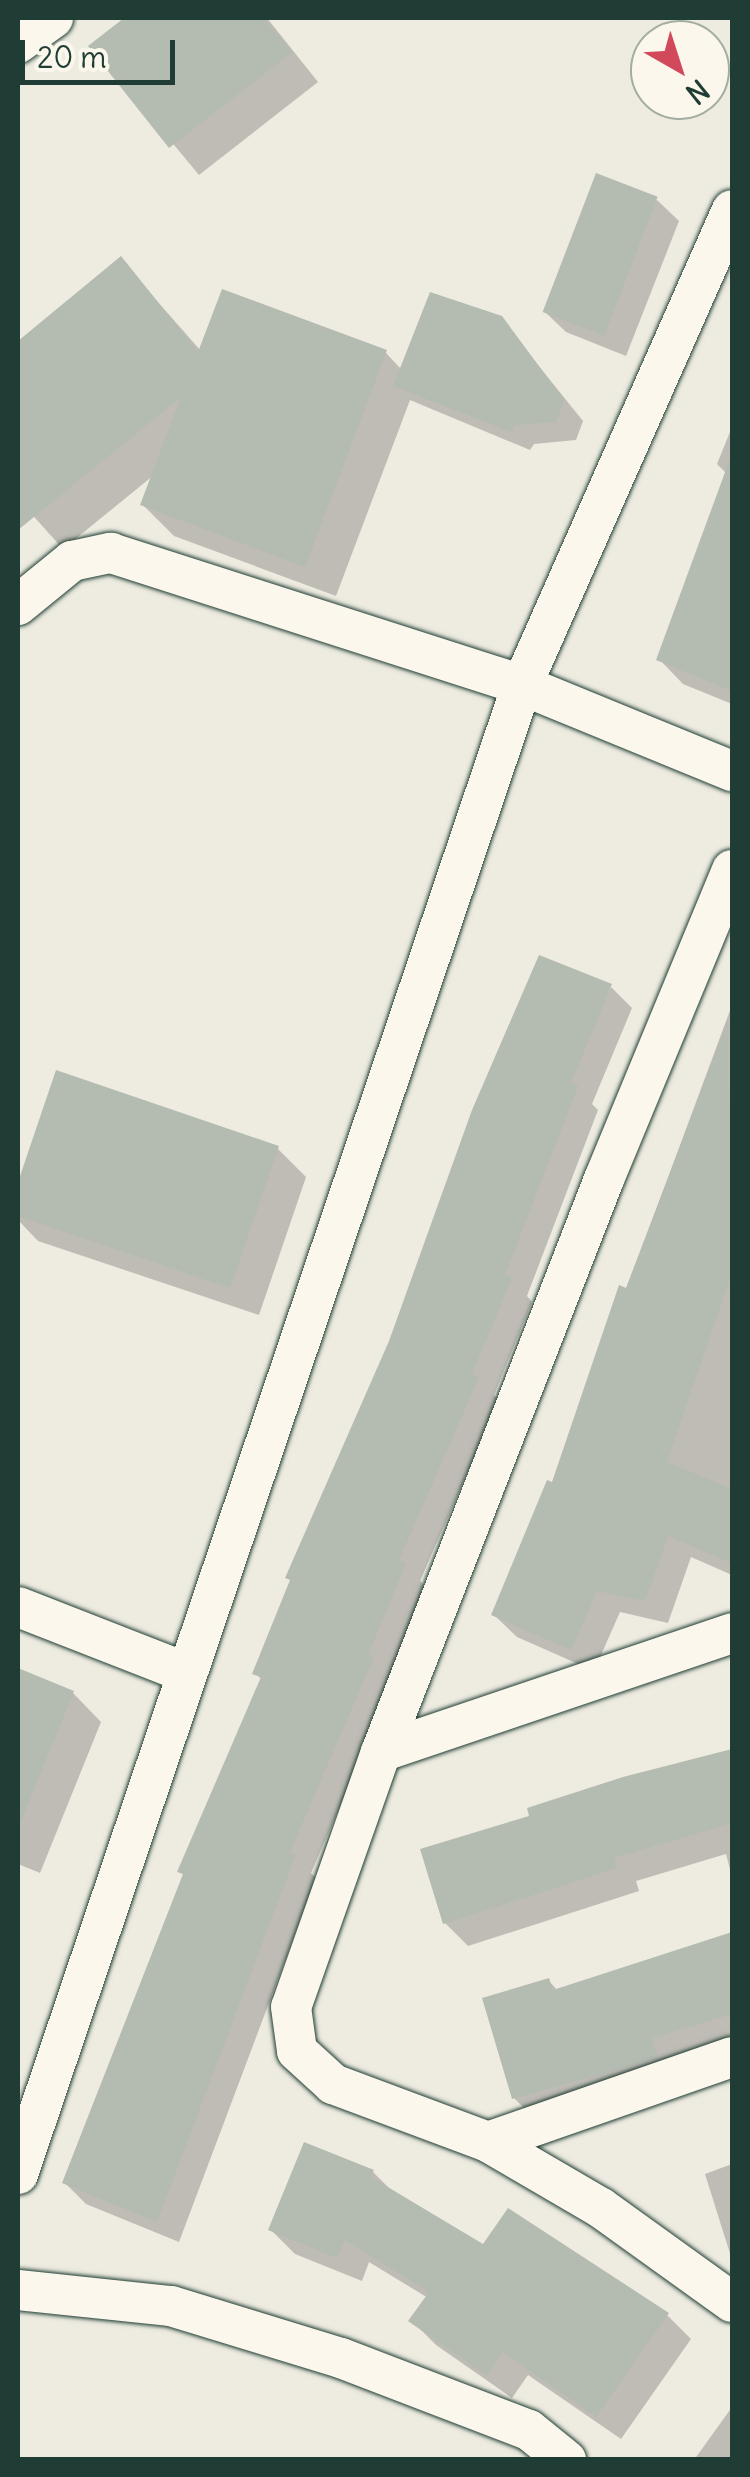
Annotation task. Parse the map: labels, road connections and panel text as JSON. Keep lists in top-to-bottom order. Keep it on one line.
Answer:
{"scale_bar":"20 m","north":"bottom right"}
